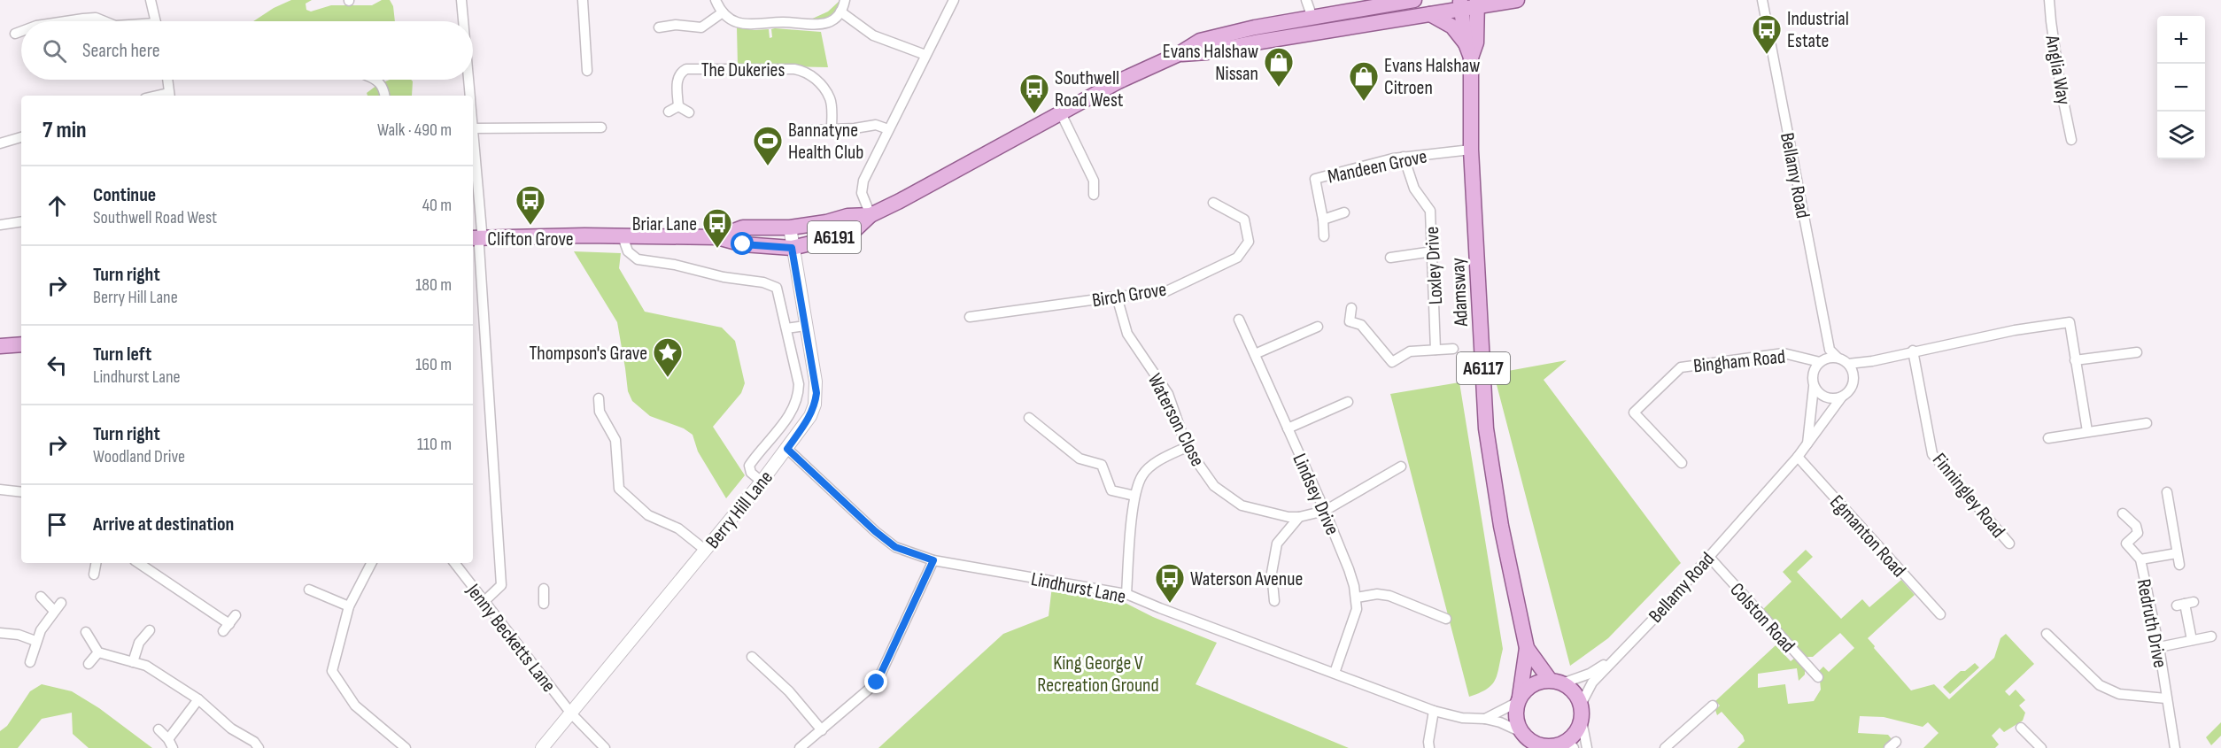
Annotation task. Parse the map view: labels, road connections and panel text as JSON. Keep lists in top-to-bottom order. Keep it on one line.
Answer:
{"streets":{"main road":["A6191","Adamsway","A6117"],"street":["The Dukeries","Anglia Way","Mandeen Grove","Bellamy Road","Loxley Drive","Birch Grove","Bingham Road","Waterson Close","Lindsey Drive","Finningley Road","Berry Hill Lane","Egmanton Road","Lindhurst Lane","Colston Road","Redruth Drive","Jenny Becketts Lane"]},"crossings":[["Mandeen Grove","Loxley Drive"],["Mandeen Grove","Adamsway"],["Bellamy Road","Adamsway"],["Bellamy Road","Bingham Road"],["Bellamy Road","A6117"],["Bellamy Road","Egmanton Road"],["Bellamy Road","Lindhurst Lane"],["Bellamy Road","Colston Road"],["A6191","Adamsway"],["A6191","Berry Hill Lane"],["Adamsway","A6117"],["Adamsway","Lindhurst Lane"],["Birch Grove","Waterson Close"],["A6117","Lindhurst Lane"],["Lindsey Drive","Lindhurst Lane"],["Berry Hill Lane","Lindhurst Lane"],["Berry Hill Lane","Jenny Becketts Lane"]],"parks":["King George V Recreation Ground"],"places":{"bus stop":["Industrial Estate","Southwell Road West","Clifton Grove","Briar Lane","Waterson Avenue"],"shop":["Evans Halshaw Nissan","Evans Halshaw Citroen"],"sports":["Bannatyne Health Club"],"place":["Thompson's Grave"]},"page":{"map_buttons":["+","−"],"search":"Search here","heading":["7 min","Walk · 490 m"],"list":[["Continue","Southwell Road West","40 m"],["Turn right","Berry Hill Lane","180 m"],["Turn left","Lindhurst Lane","160 m"],["Turn right","Woodland Drive","110 m"],"Arrive at destination"]}}
